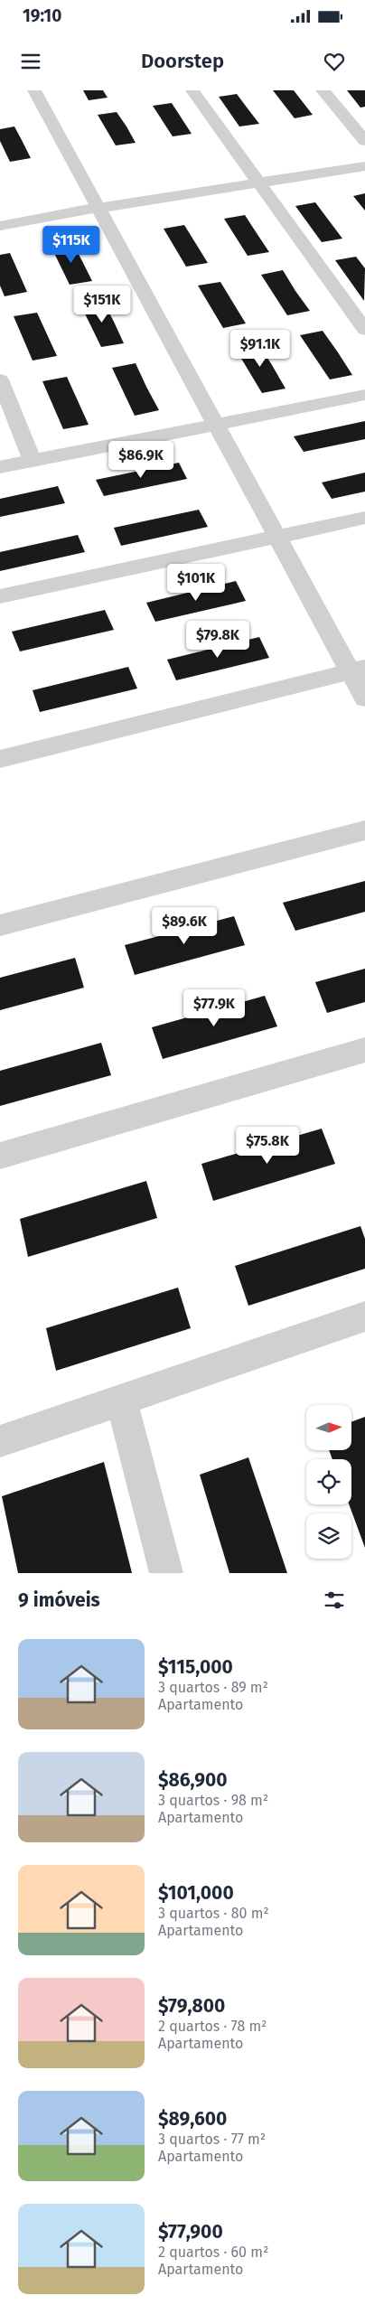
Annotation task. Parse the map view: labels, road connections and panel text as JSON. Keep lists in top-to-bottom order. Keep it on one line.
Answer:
{"north":"right","page":{"status":"19:10","header":"Doorstep","price":["$115K","$151K","$91.1K","$86.9K","$101K","$79.8K","$89.6K","$77.9K","$75.8K"],"heading":"9 imóveis","list":[{"name":"$115,000","note":"3 quartos · 89 m² · Apartamento"},{"name":"$86,900","note":"3 quartos · 98 m² · Apartamento"},{"name":"$101,000","note":"3 quartos · 80 m² · Apartamento"},{"name":"$79,800","note":"2 quartos · 78 m² · Apartamento"},{"name":"$89,600","note":"3 quartos · 77 m² · Apartamento"},{"name":"$77,900","note":"2 quartos · 60 m² · Apartamento"}]}}
